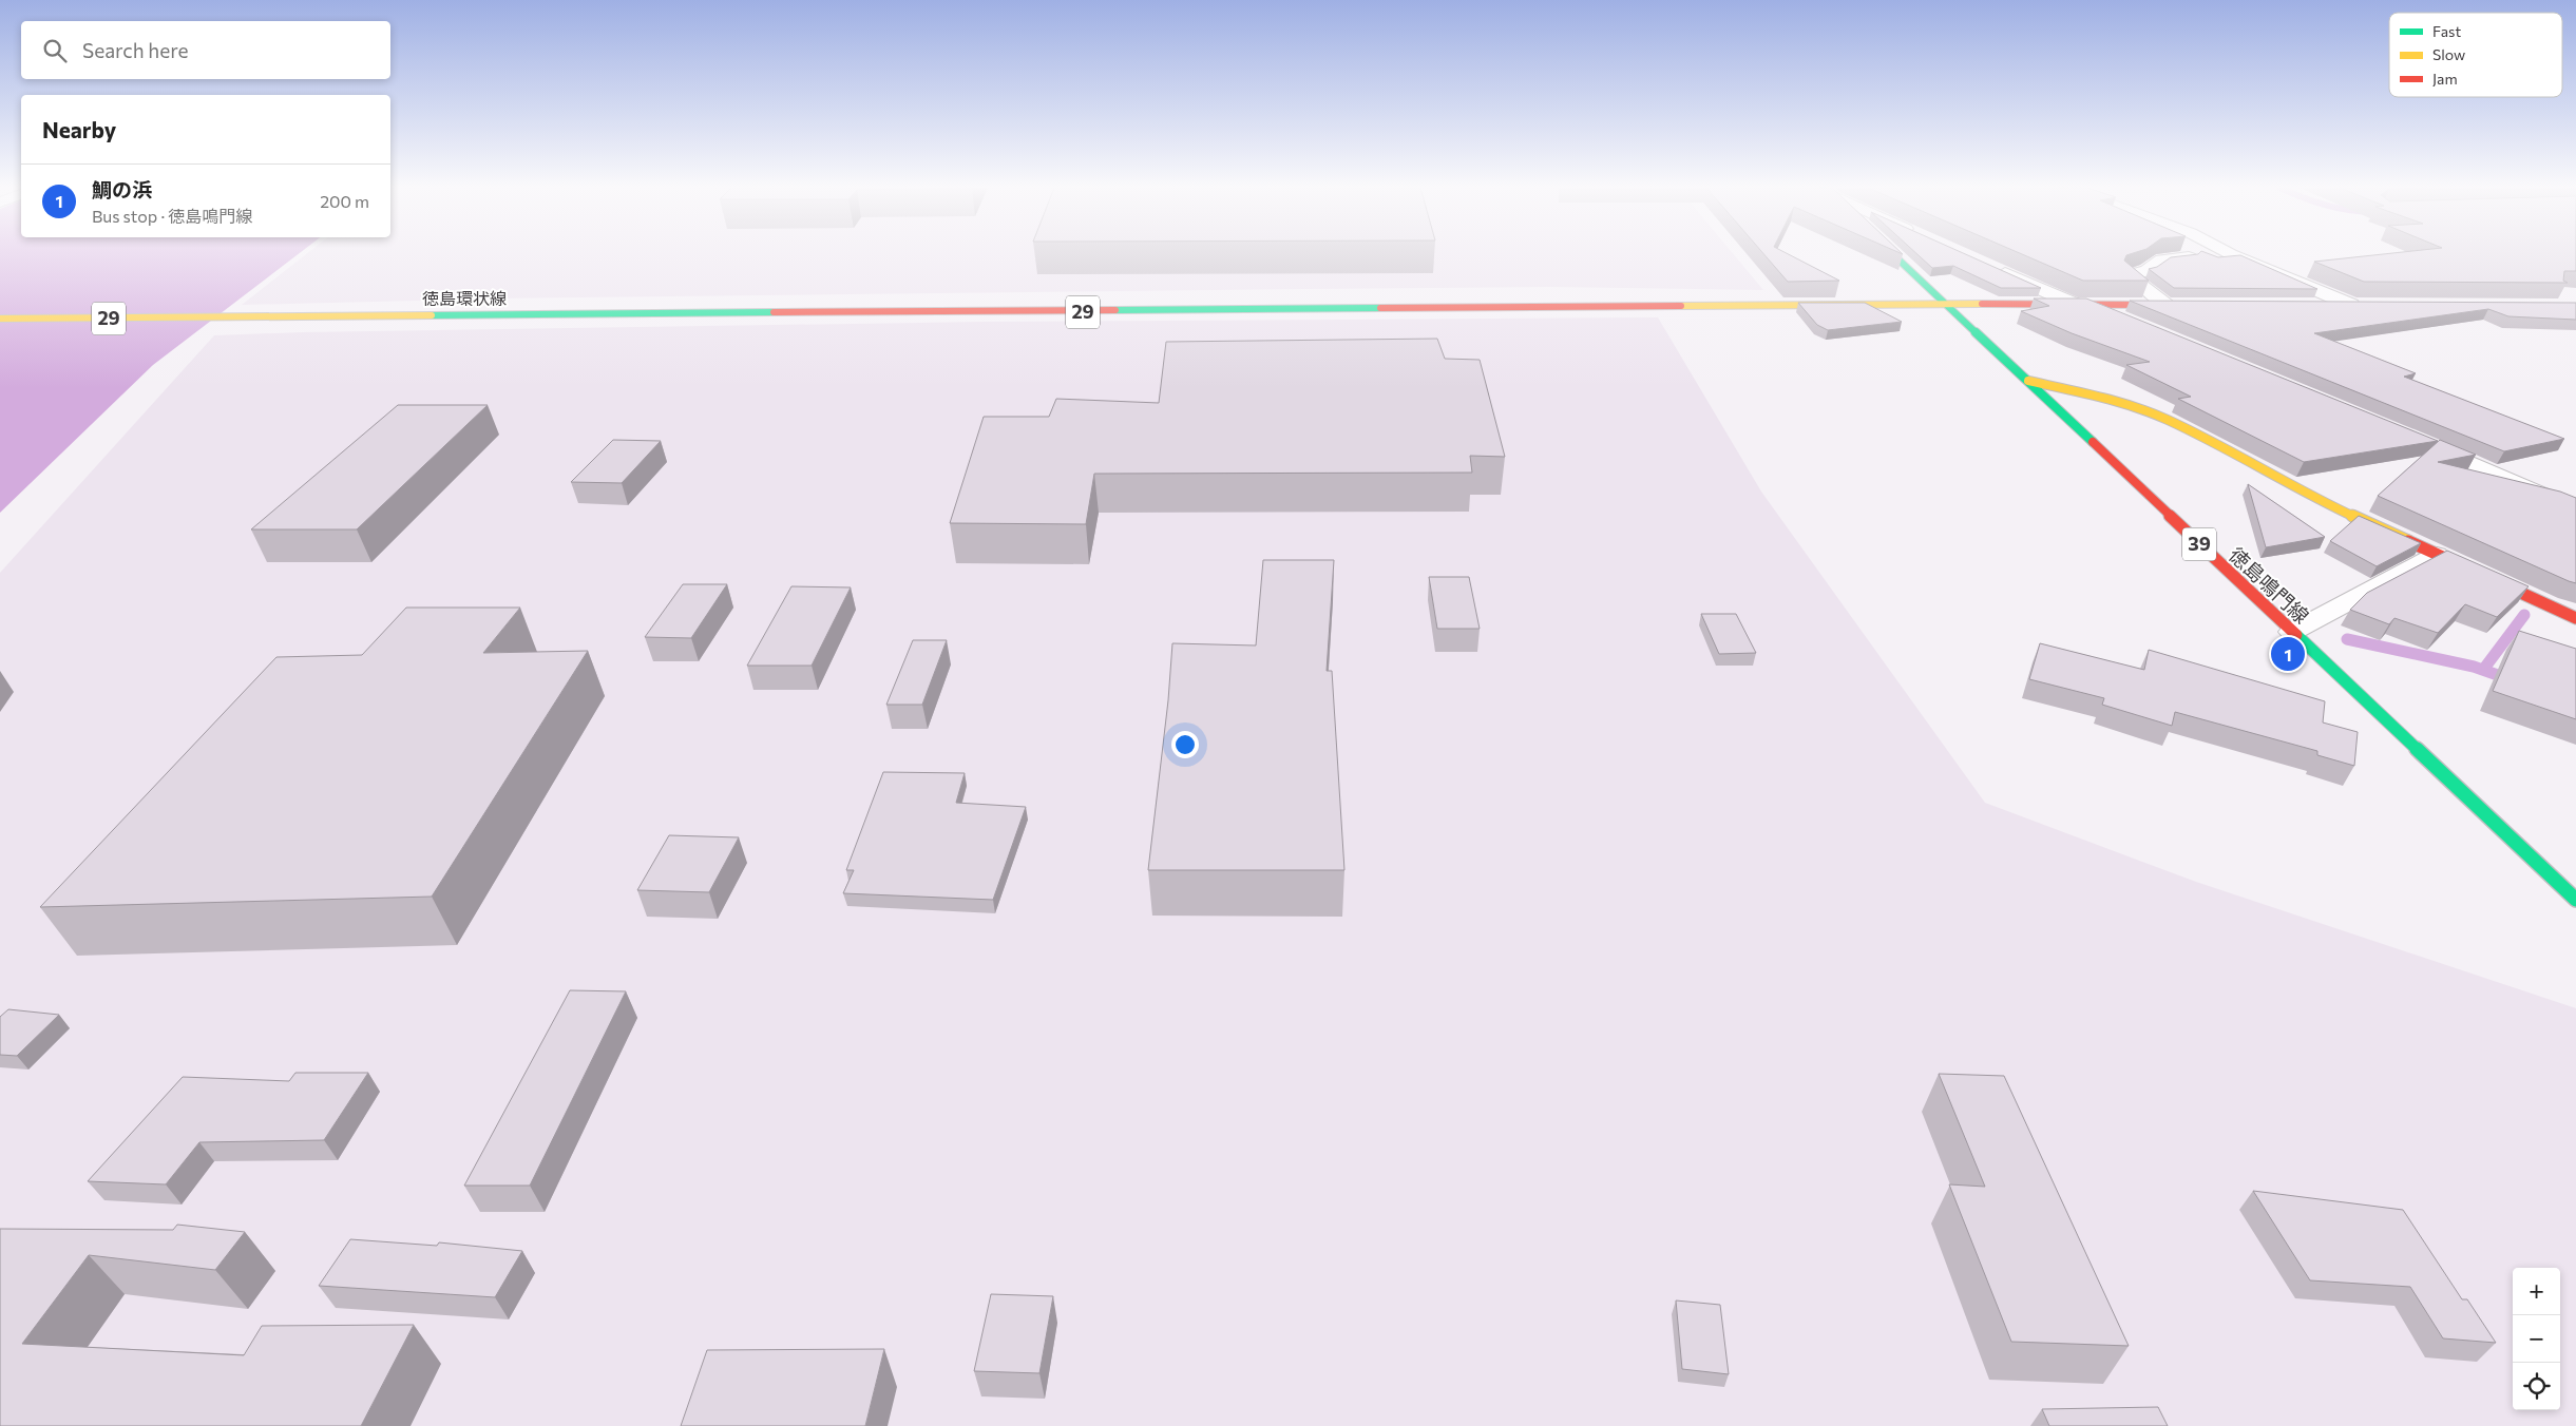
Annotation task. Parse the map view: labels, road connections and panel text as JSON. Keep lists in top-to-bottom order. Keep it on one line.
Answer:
{"streets":{"main road":["徳島環状線","29","39","徳島鳴門線"]},"crossings":[["徳島環状線","徳島鳴門線"]],"legend":["Fast","Slow","Jam"],"page":{"search":"Search here","heading":"Nearby","list":[{"mark":"1","name":"鯛の浜","note":"Bus stop · 徳島鳴門線","value":"200 m"}],"pins":"1","map_buttons":["+","−"]}}
